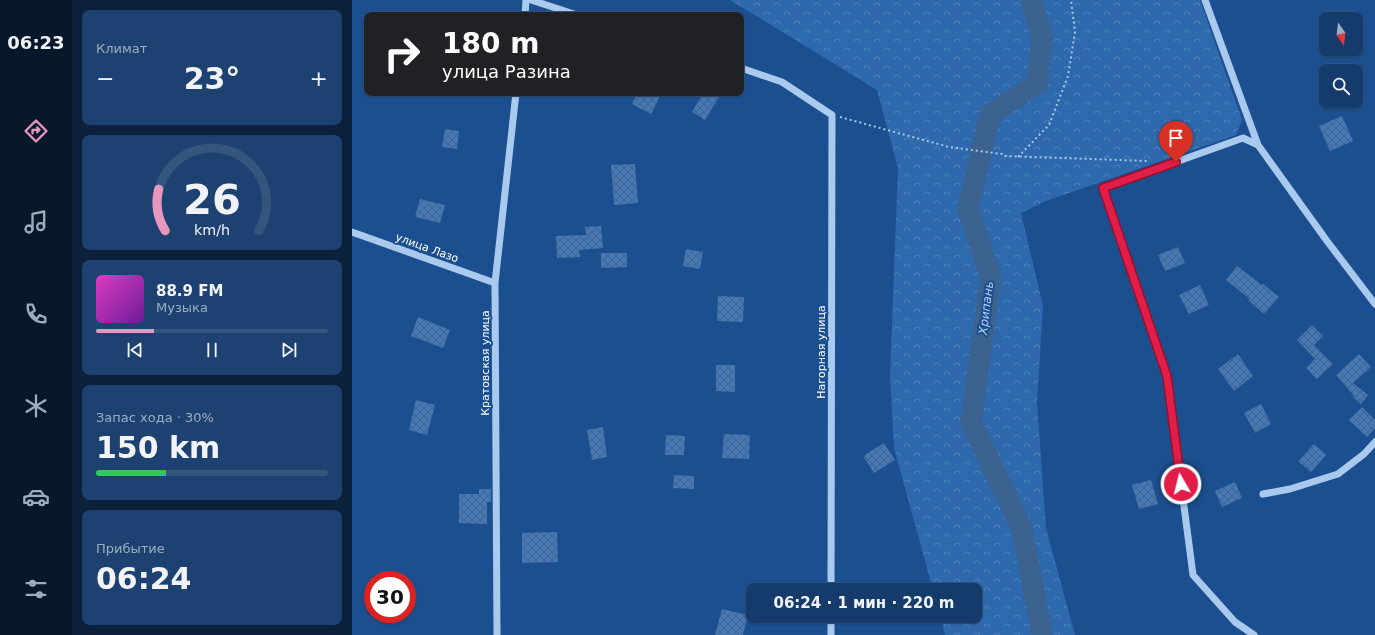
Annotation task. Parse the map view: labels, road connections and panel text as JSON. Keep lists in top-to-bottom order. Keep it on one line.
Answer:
{"streets":{"street":["улица Лазо","Нагорная улица","Кратовская улица"]},"crossings":[["улица Лазо","Кратовская улица"]],"water":["Хрипань"],"north":"bottom","page":{"tabs":"06:23","tile":["Климат",["Запас хода · 30%","150 km"],["Прибытие","06:24"]],"turn":["180 m","улица Разина"],"heat":["−","23°","+"],"song":["88.9 FM","Музыка"],"limit":"30","trip":"06:24 · 1 мин · 220 m","gauge":["26","km/h"]}}
